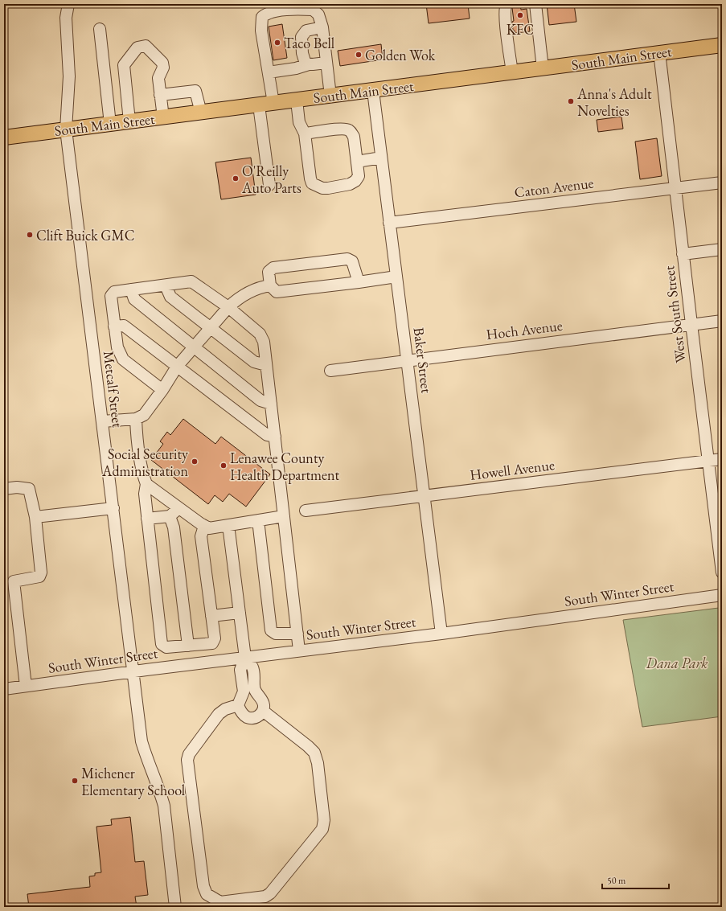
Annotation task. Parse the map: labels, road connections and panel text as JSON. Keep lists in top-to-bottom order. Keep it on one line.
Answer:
{"streets":{"main road":["South Main Street"],"street":["Caton Avenue","West South Street","Hoch Avenue","Baker Street","Metcalf Street","Howell Avenue","South Winter Street"]},"crossings":[["South Main Street","West South Street"],["South Main Street","Baker Street"],["South Main Street","Metcalf Street"],["Caton Avenue","West South Street"],["Caton Avenue","Baker Street"],["West South Street","Hoch Avenue"],["West South Street","Howell Avenue"],["Hoch Avenue","Baker Street"],["Baker Street","Howell Avenue"],["Baker Street","South Winter Street"],["Metcalf Street","South Winter Street"]],"parks":["Dana Park"],"places":["KFC","Taco Bell","Golden Wok","Anna's Adult Novelties","O'Reilly Auto Parts","Clift Buick GMC","Social Security Administration","Lenawee County Health Department","Michener Elementary School"],"scale_bar":"50 m"}
